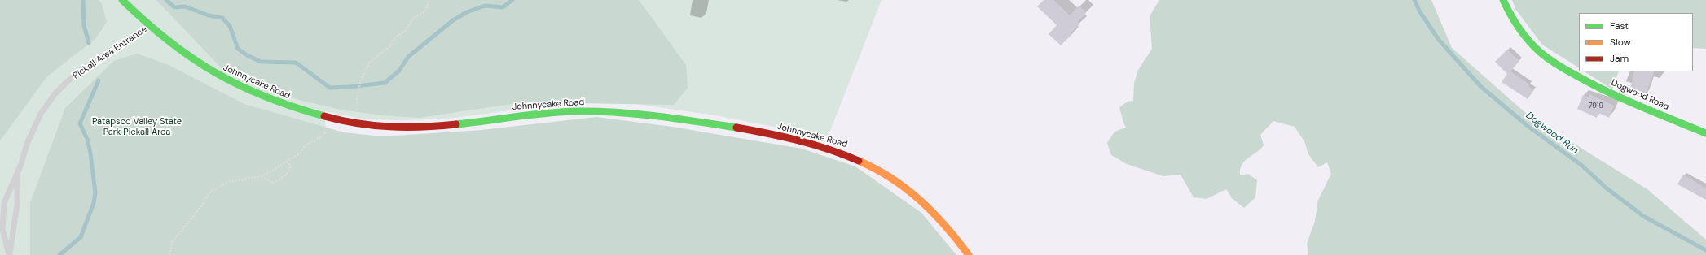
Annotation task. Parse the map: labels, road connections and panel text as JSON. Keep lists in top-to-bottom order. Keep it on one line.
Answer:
{"streets":{"street":["Johnnycake Road","Dogwood Road"],"lane":["Pickall Area Entrance"]},"crossings":[["Pickall Area Entrance","Johnnycake Road"]],"water":["Dogwood Run"],"parks":["Patapsco Valley State Park Pickall Area"],"house_numbers":["7919"],"legend":["Fast","Slow","Jam"]}
